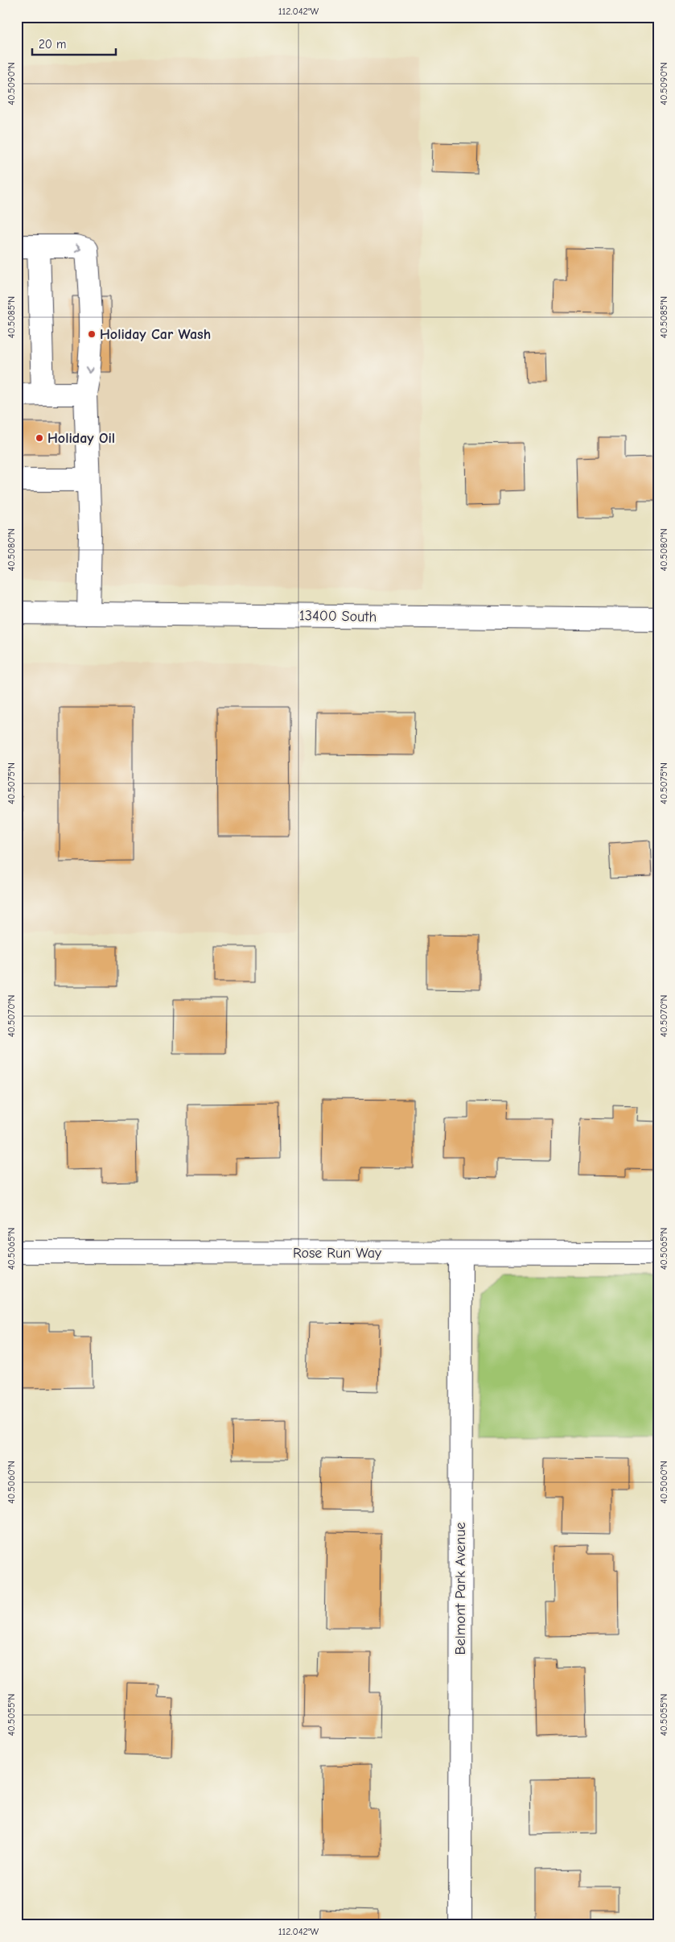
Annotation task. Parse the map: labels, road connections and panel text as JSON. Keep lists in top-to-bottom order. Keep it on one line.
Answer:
{"streets":{"street":["13400 South","Rose Run Way","Belmont Park Avenue"]},"crossings":[["Rose Run Way","Belmont Park Avenue"]],"places":["Holiday Car Wash","Holiday Oil"],"scale_bar":"20 m","coordinates":["112.042°W","40.5090°N","40.5085°N","40.5080°N","40.5075°N","40.5070°N","40.5065°N","40.5060°N","40.5055°N"]}
